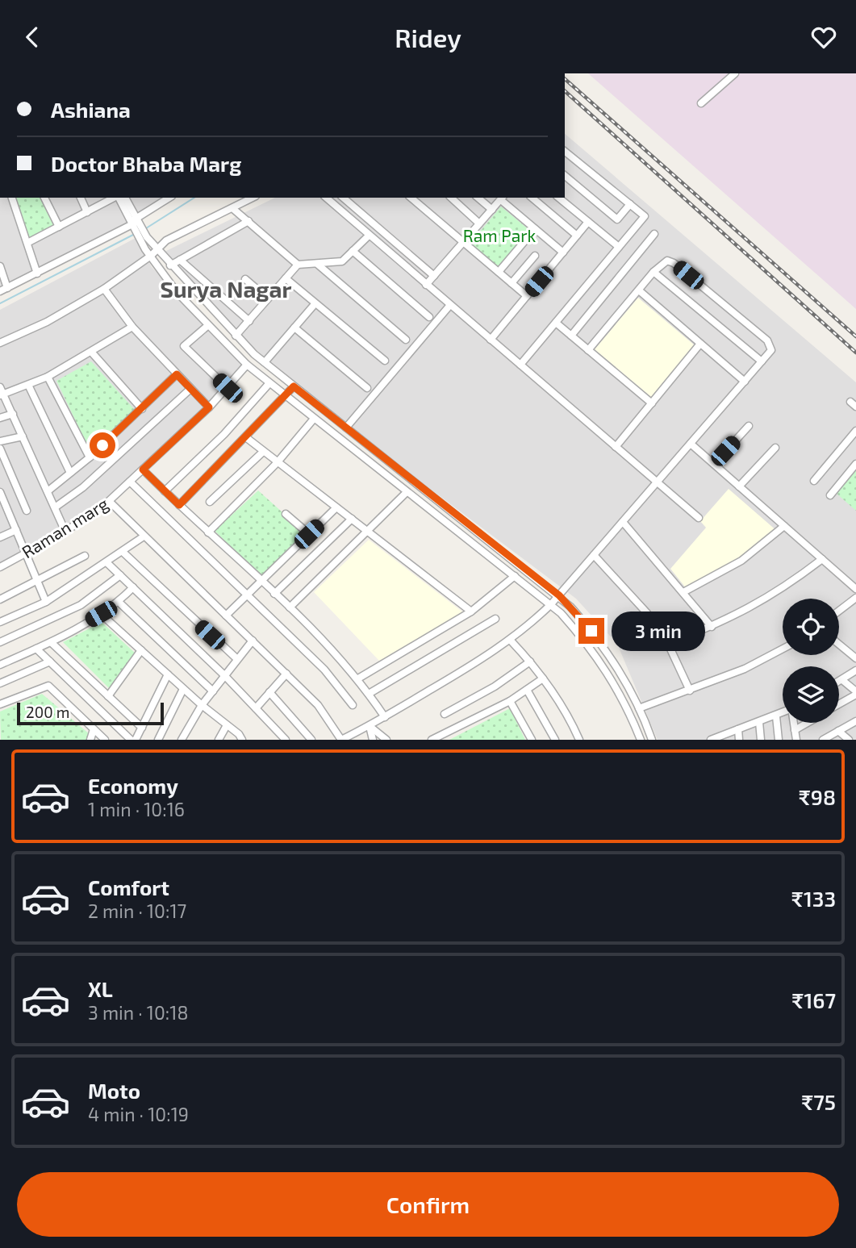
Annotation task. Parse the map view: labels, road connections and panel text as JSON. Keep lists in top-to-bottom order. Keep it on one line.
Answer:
{"streets":{"street":["Raman marg"]},"districts":["Surya Nagar"],"parks":["Ram Park"],"scale_bar":"200 m","page":{"header":"Ridey","banner":["Ashiana","Doctor Bhaba Marg"],"bubble":"3 min","scale":"200 m","list":[{"name":"Economy","note":"1 min · 10:16","value":"₹98"},{"name":"Comfort","note":"2 min · 10:17","value":"₹133"},{"name":"XL","note":"3 min · 10:18","value":"₹167"},{"name":"Moto","note":"4 min · 10:19","value":"₹75"}],"buttons":"Confirm"}}
